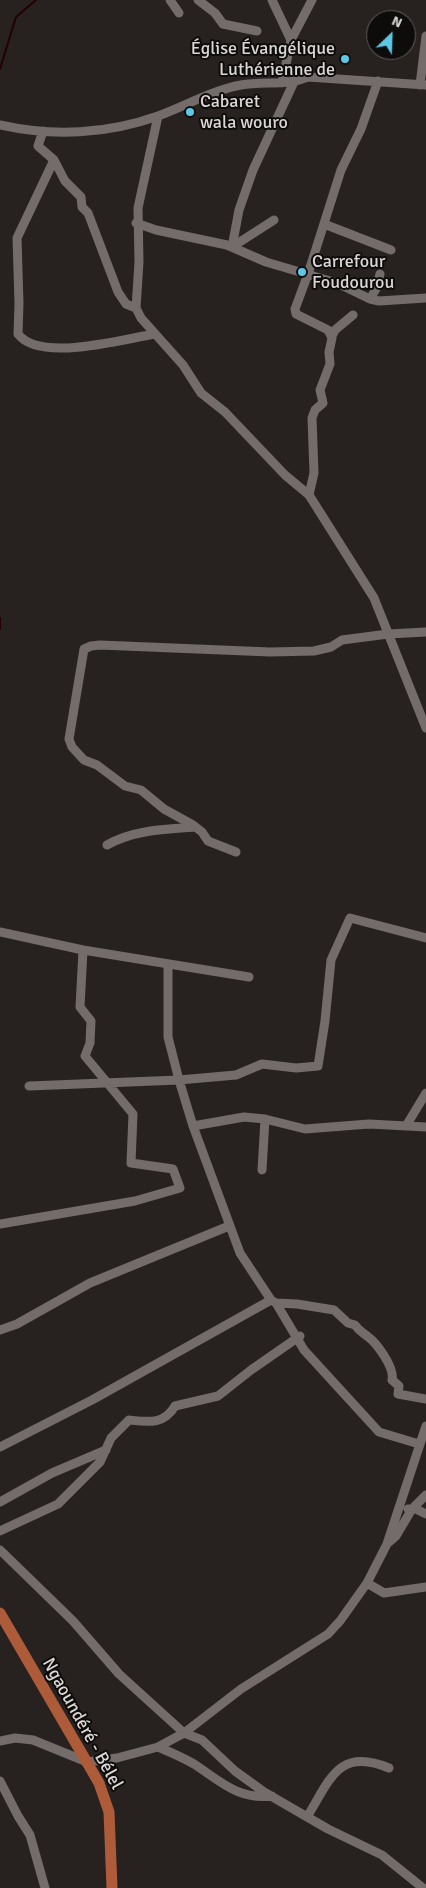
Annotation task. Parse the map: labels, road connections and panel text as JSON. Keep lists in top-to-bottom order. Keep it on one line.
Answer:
{"streets":{"main road":["Ngaoundéré - Bélel"]},"places":["Église Évangélique Luthérienne de","Cabaret wala wouro","Carrefour Foudourou"],"north":"top right"}
